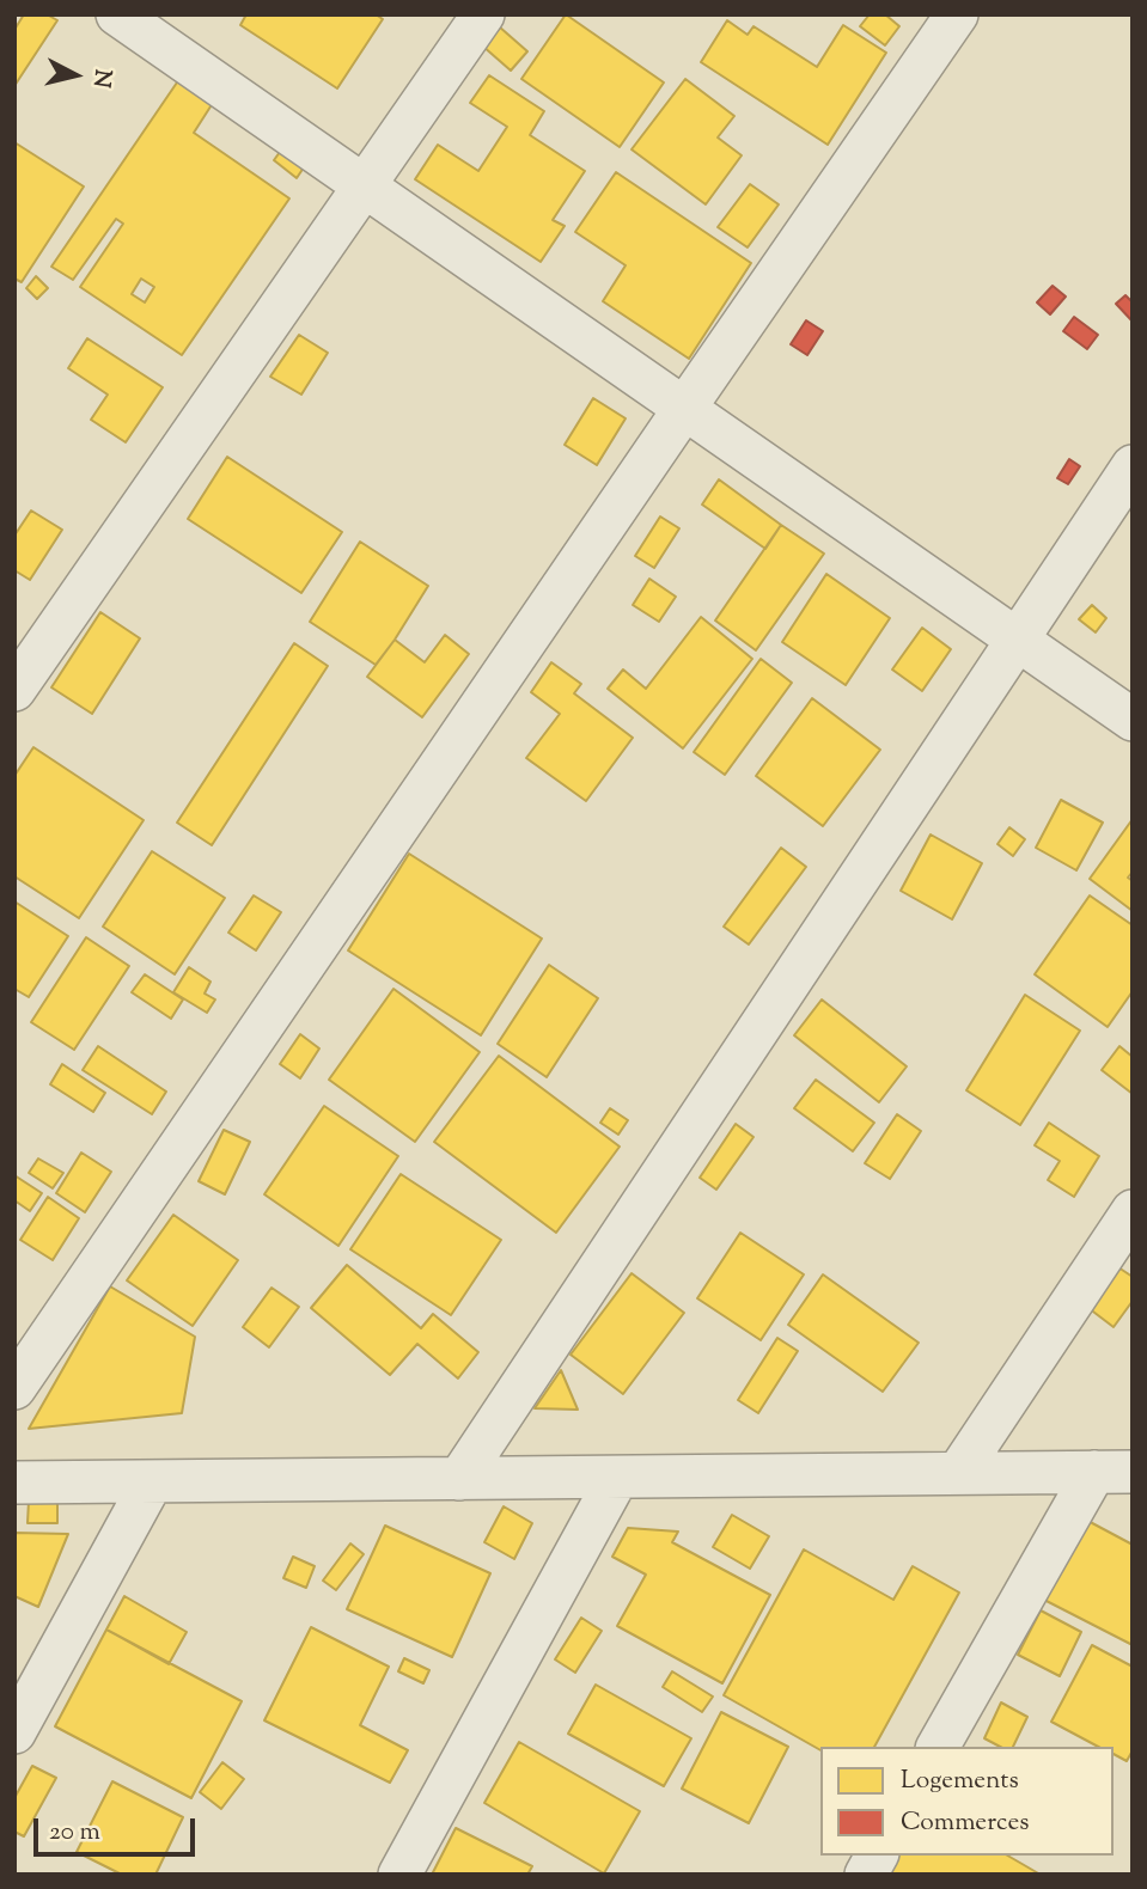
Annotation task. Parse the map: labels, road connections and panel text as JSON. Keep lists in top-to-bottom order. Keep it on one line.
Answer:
{"legend":["Logements","Commerces"],"scale_bar":"20 m","north":"right"}
